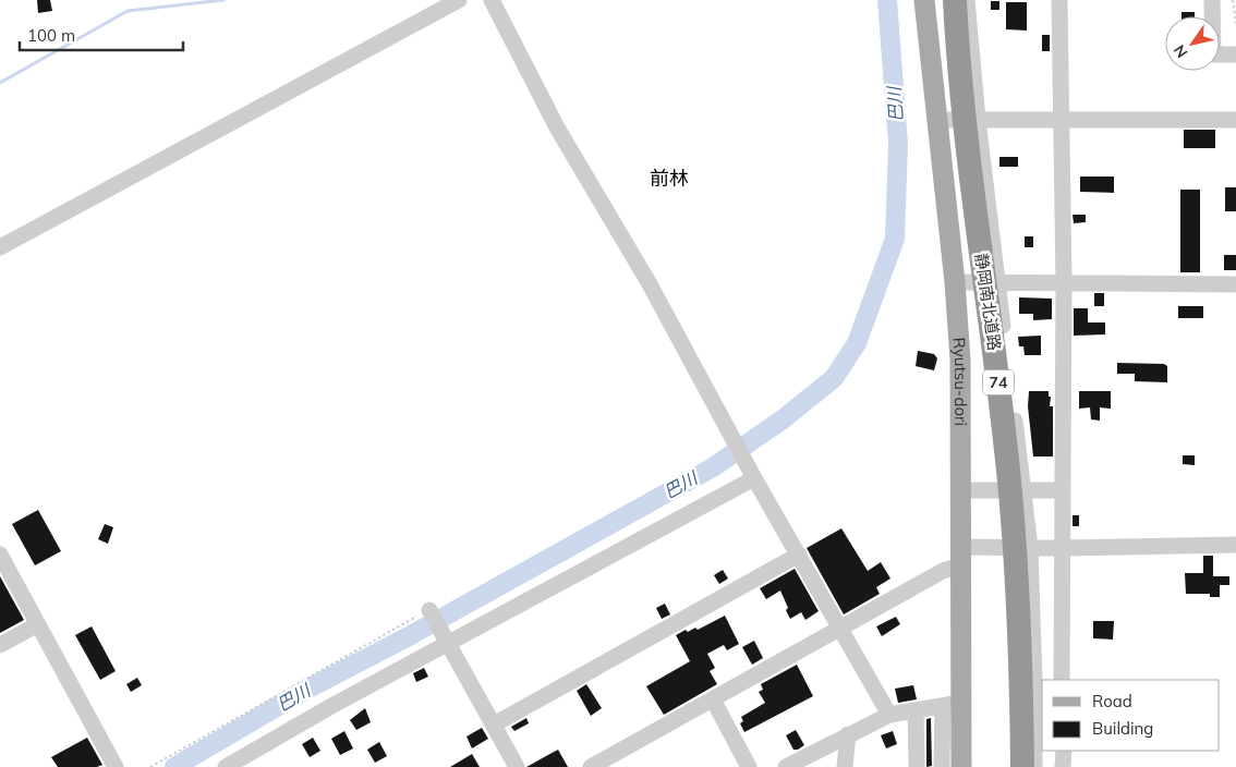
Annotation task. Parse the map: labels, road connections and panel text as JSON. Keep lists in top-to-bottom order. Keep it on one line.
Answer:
{"streets":{"highway":["静岡南北道路","74"],"main road":["Ryutsu-dori"]},"districts":["前林"],"water":["巴川"],"legend":["Road","Building"],"scale_bar":"100 m","north":"bottom left"}
